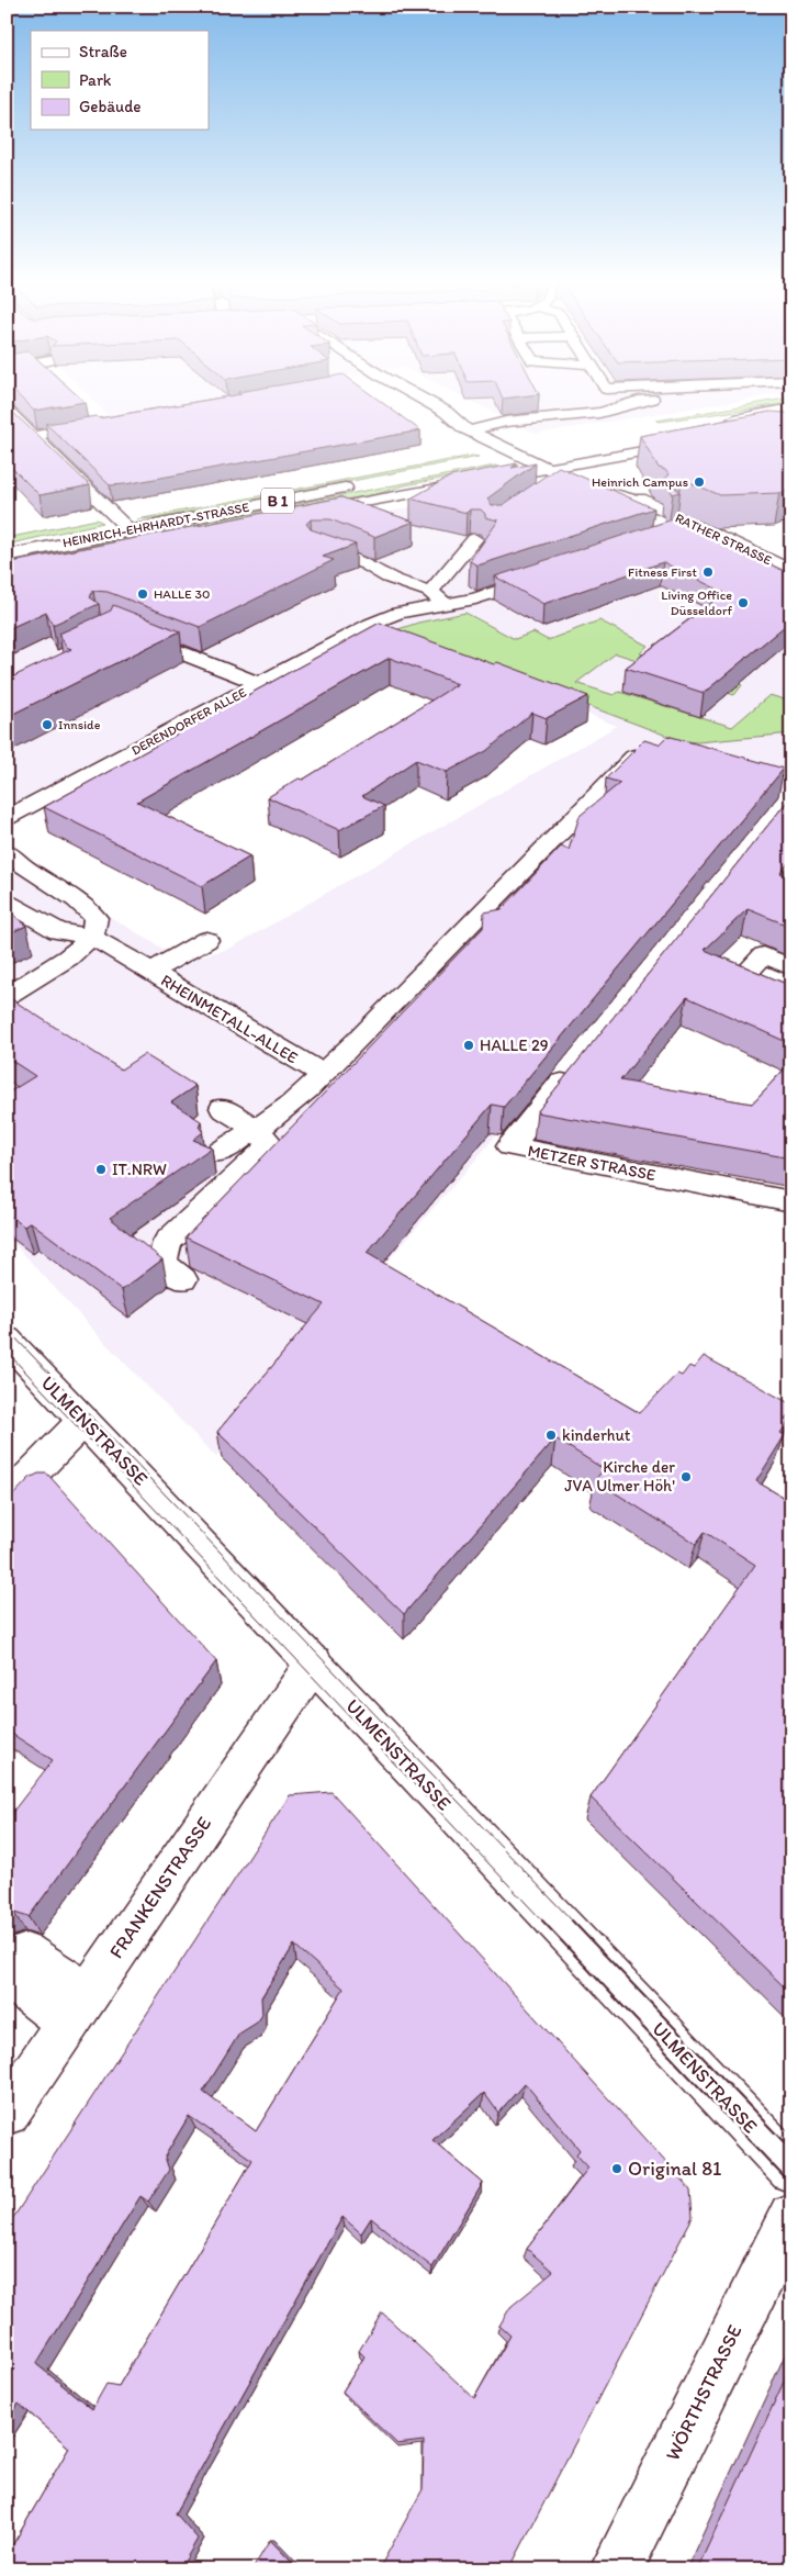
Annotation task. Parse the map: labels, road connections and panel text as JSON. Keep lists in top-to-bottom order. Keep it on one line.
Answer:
{"streets":{"street":["B 1","HEINRICH-EHRHARDT-STRASSE","RATHER STRASSE","DERENDORFER ALLEE","RHEINMETALL-ALLEE","METZER STRASSE","ULMENSTRASSE","FRANKENSTRASSE","WÖRTHSTRASSE"]},"crossings":[["B 1","RATHER STRASSE"],["ULMENSTRASSE","FRANKENSTRASSE"]],"places":["Heinrich Campus","Fitness First","HALLE 30","Living Office Düsseldorf","Innside","HALLE 29","IT.NRW","kinderhut","Kirche der JVA Ulmer Höh'","Original 81"],"legend":["Straße","Park","Gebäude"]}
